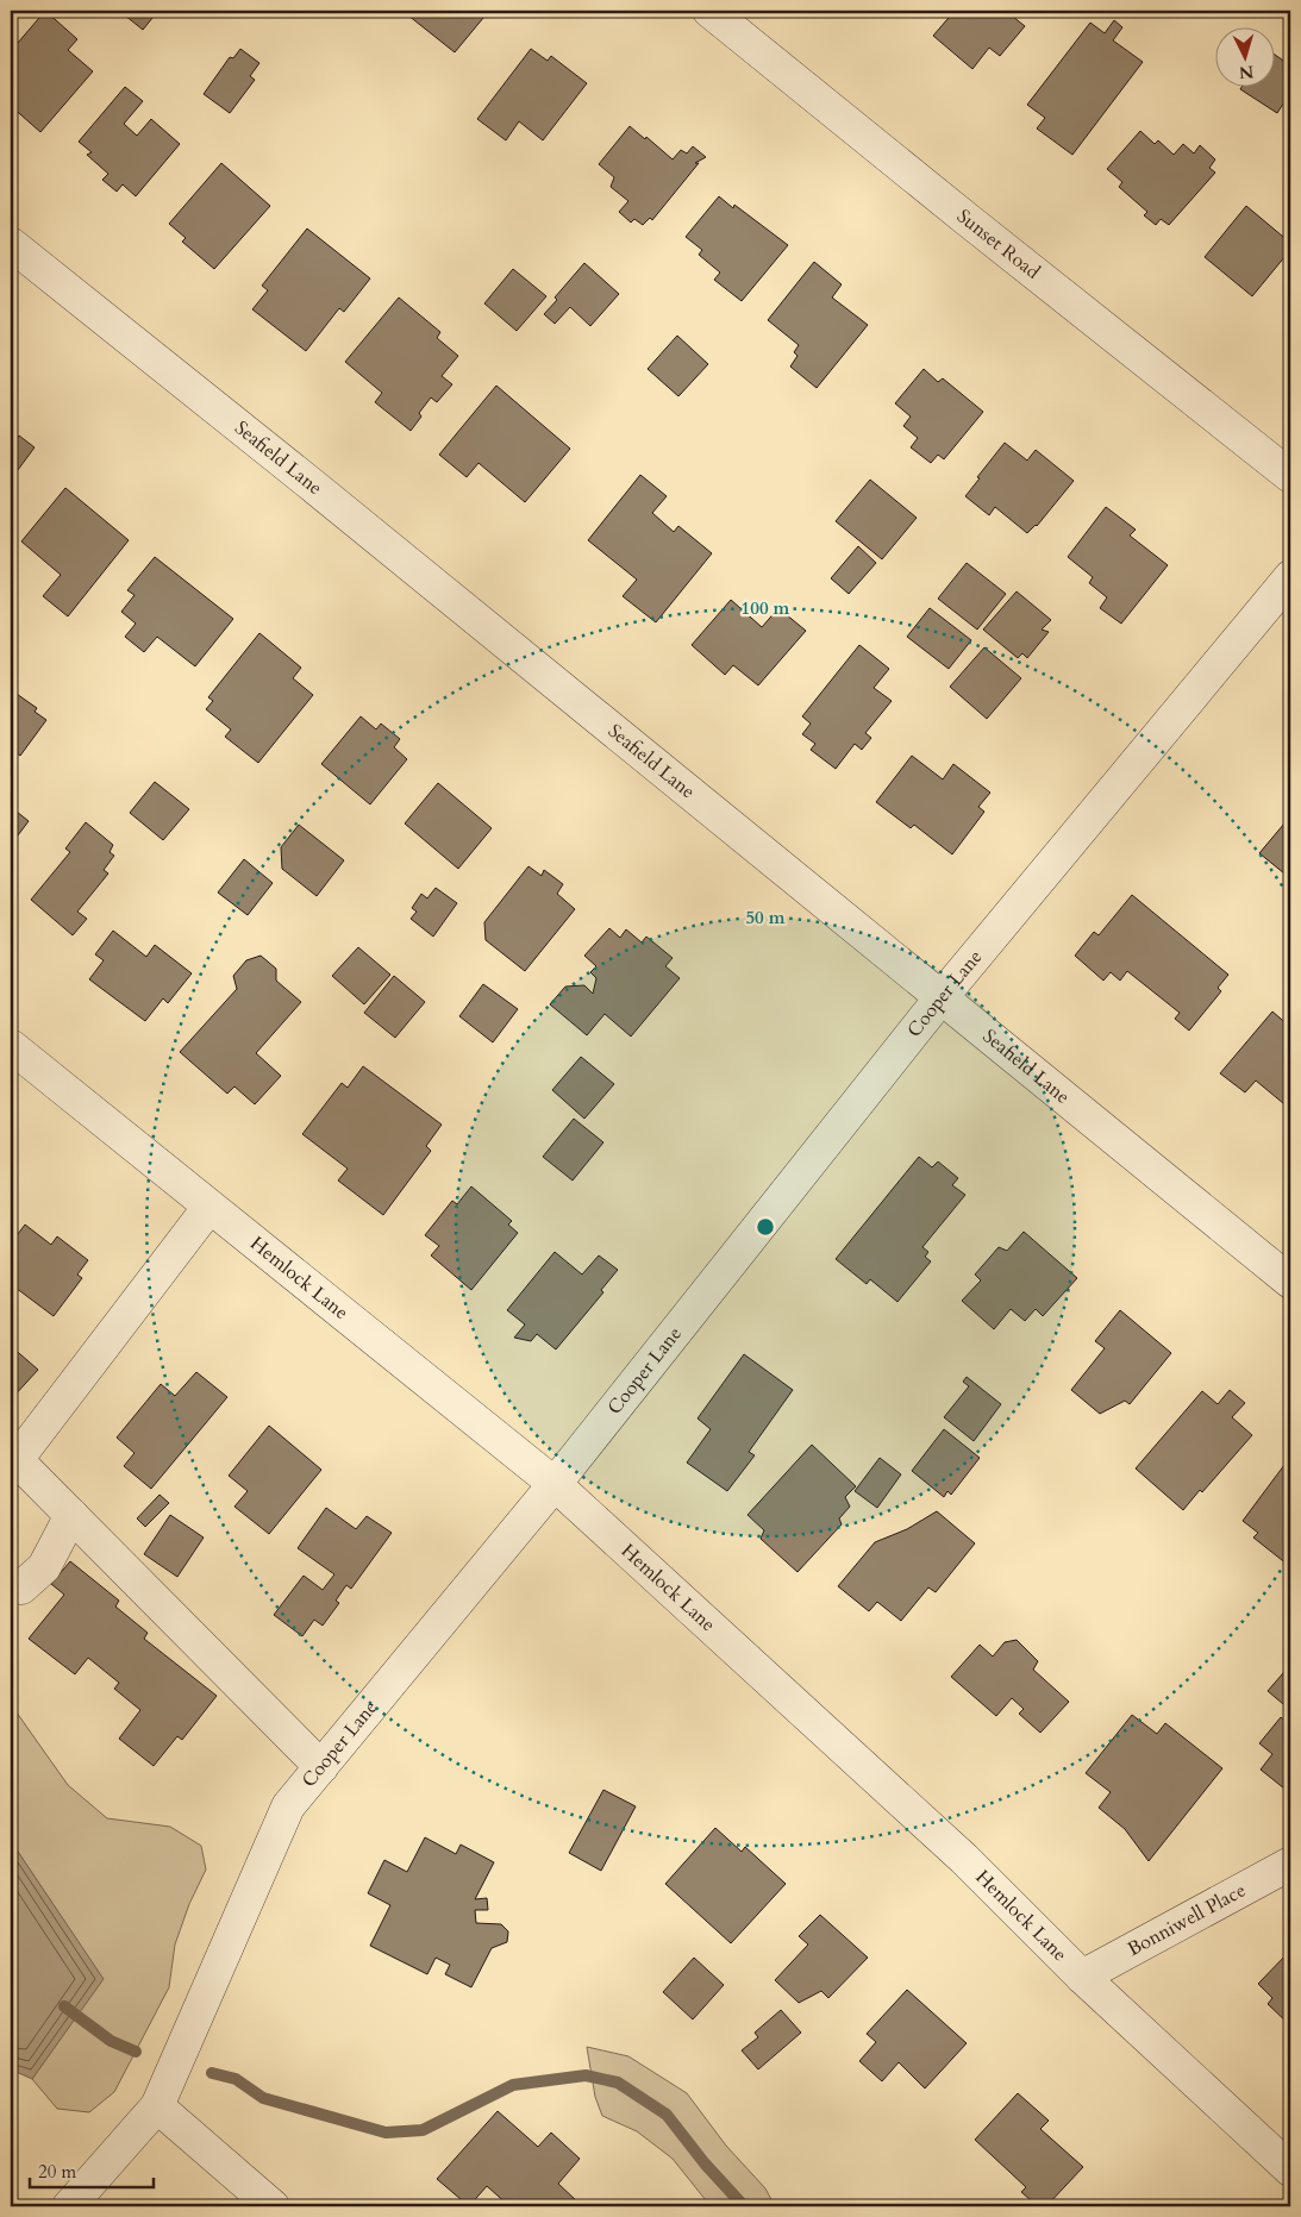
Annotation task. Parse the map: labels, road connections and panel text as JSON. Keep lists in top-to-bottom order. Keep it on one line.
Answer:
{"streets":{"street":["Sunset Road","Seafield Lane","Cooper Lane","Hemlock Lane","Bonniwell Place"]},"crossings":[["Seafield Lane","Cooper Lane"],["Cooper Lane","Hemlock Lane"],["Hemlock Lane","Bonniwell Place"]],"scale_bar":"20 m","north":"bottom","rings":["100 m","50 m"]}
